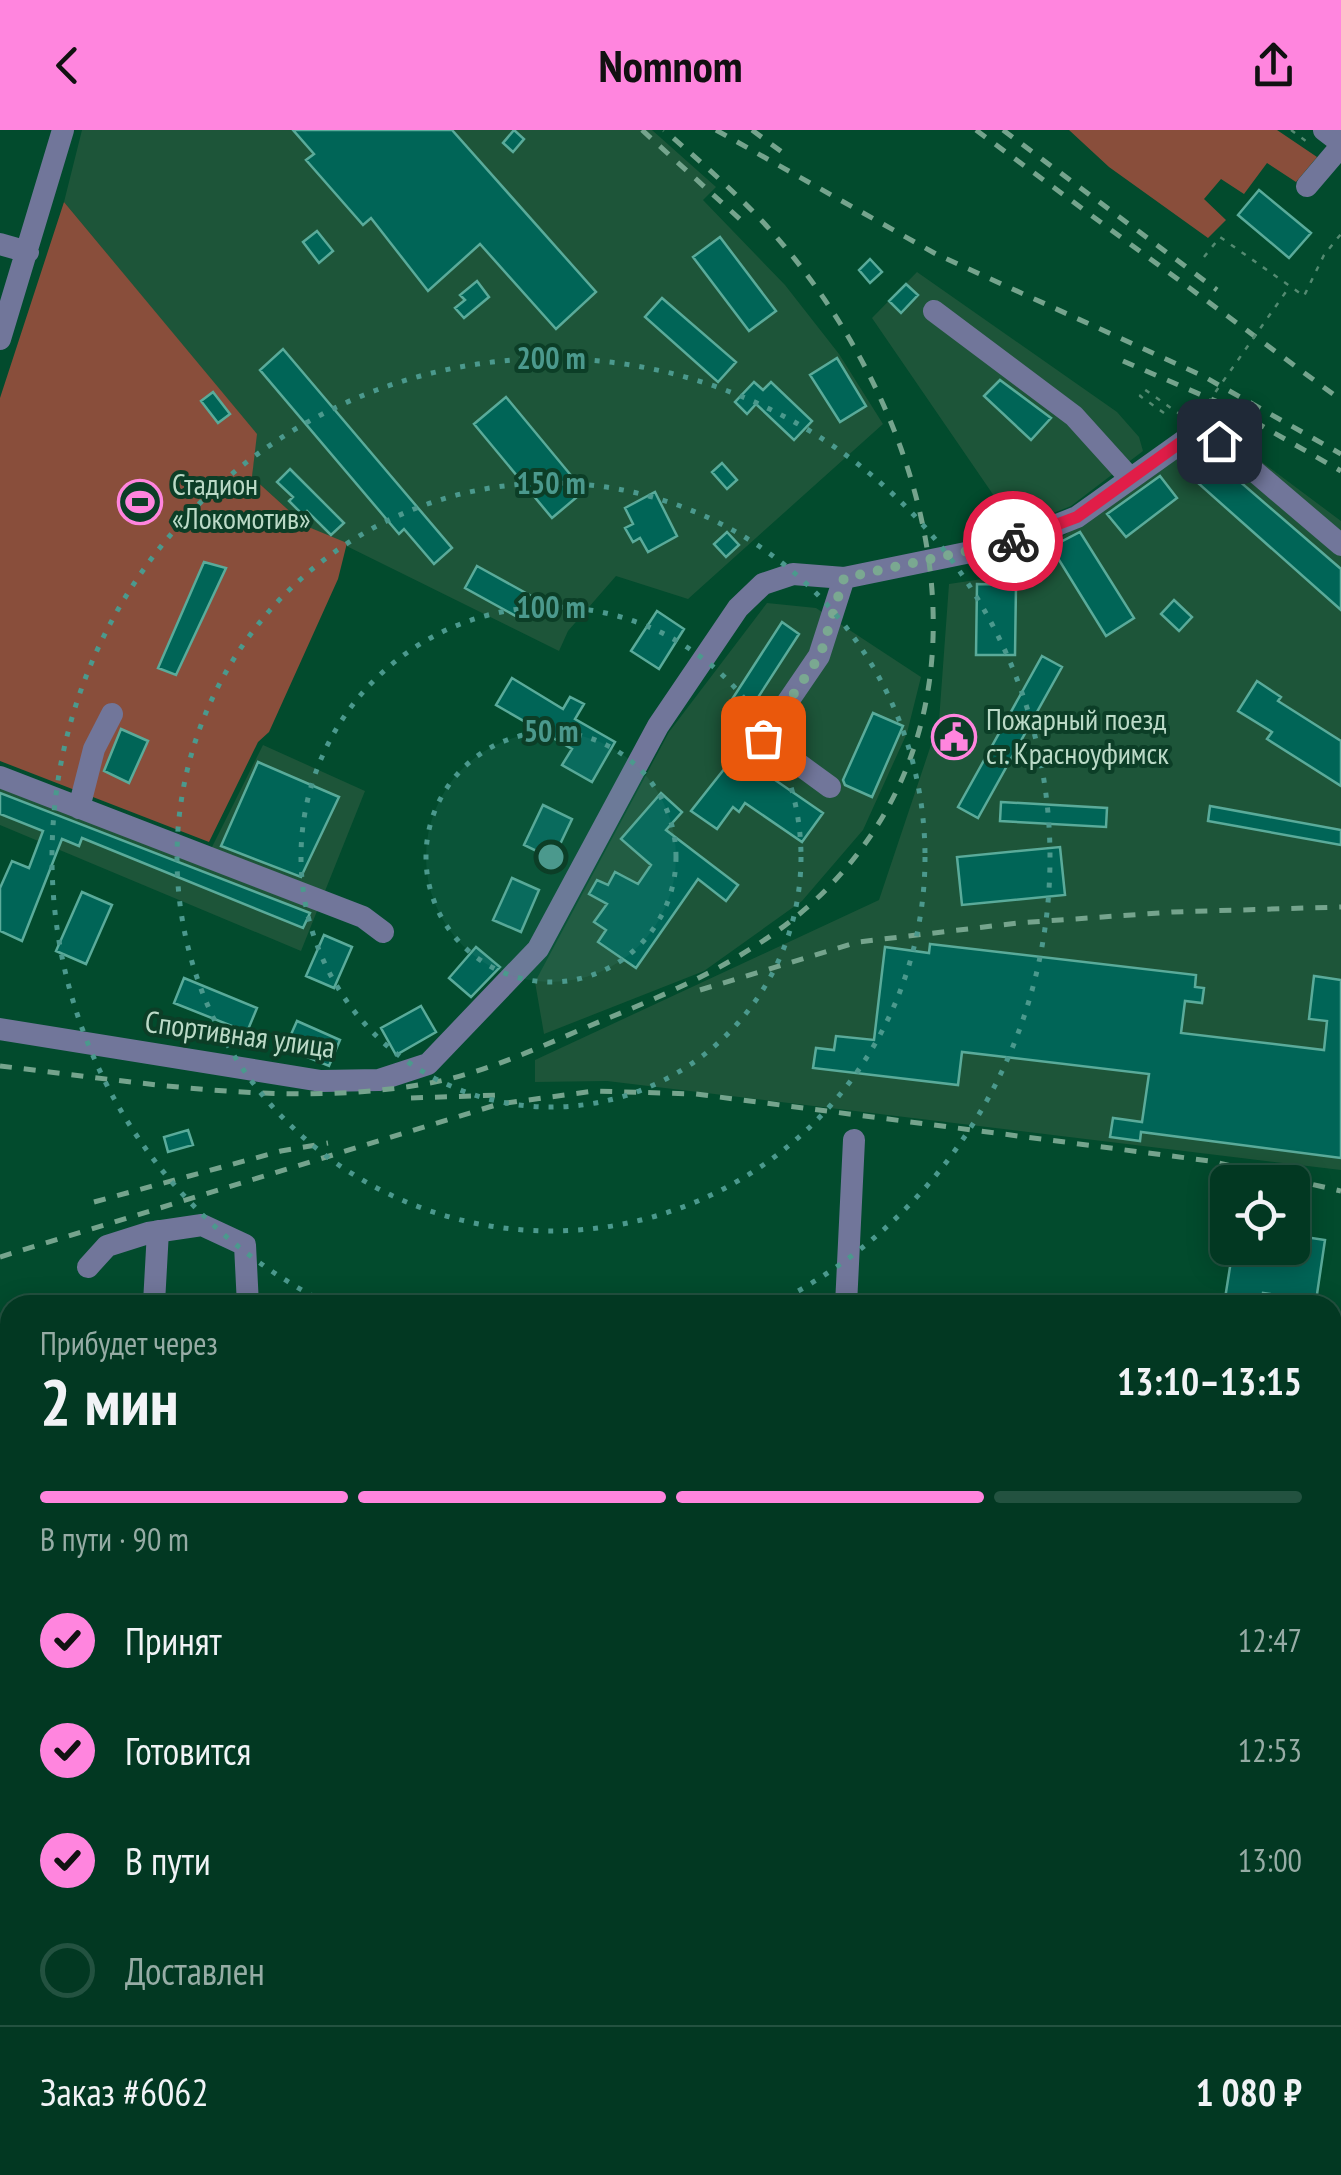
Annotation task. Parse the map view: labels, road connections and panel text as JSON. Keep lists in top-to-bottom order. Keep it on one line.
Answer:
{"streets":{"street":["Спортивная улица"]},"places":{"sports":["Стадион «Локомотив»"],"public building":["Пожарный поезд ст. Красноуфимск"]},"page":{"header":"Nomnom","heading":["2 мин","Прибудет через","13:10–13:15"],"panel":["Заказ #6062","1 080 ₽"],"bar":"В пути · 90 m","list":[["Принят","12:47"],["Готовится","12:53"],["В пути","13:00"],"Доставлен"]},"rings":["200 m","150 m","100 m","50 m"]}
